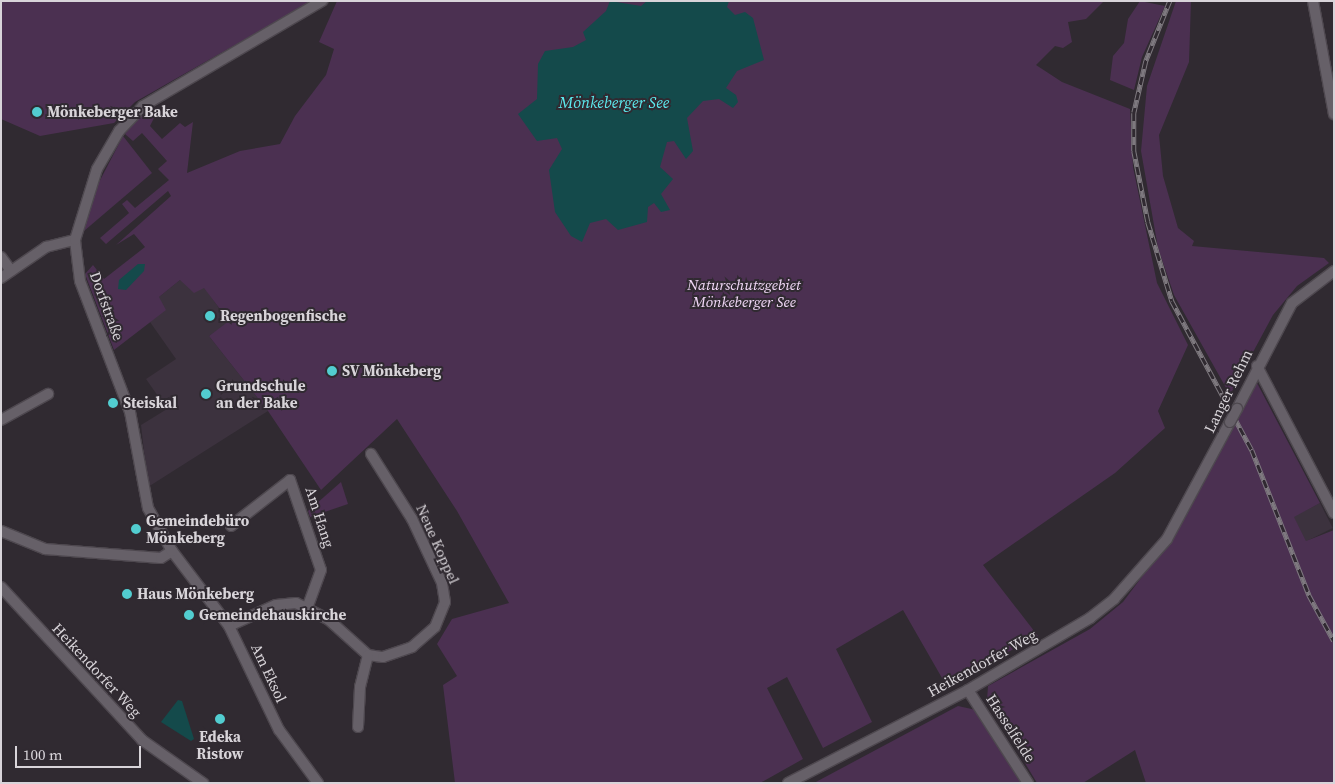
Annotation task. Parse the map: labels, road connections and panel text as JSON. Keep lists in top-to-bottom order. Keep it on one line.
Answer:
{"streets":{"street":["Dorfstraße","Langer Rehm","Am Hang","Neue Koppel","Heikendorfer Weg","Am Eksol","Hasselfelde"]},"crossings":[["Dorfstraße","Am Eksol"],["Langer Rehm","Heikendorfer Weg"],["Heikendorfer Weg","Hasselfelde"]],"water":["Mönkeberger See"],"parks":["Naturschutzgebiet Mönkeberger See"],"places":["Mönkeberger Bake","Regenbogenfische","SV Mönkeberg","Grundschule an der Bake","Steiskal","Gemeindebüro Mönkeberg","Haus Mönkeberg","Gemeindehauskirche","Edeka Ristow"],"scale_bar":"100 m"}
